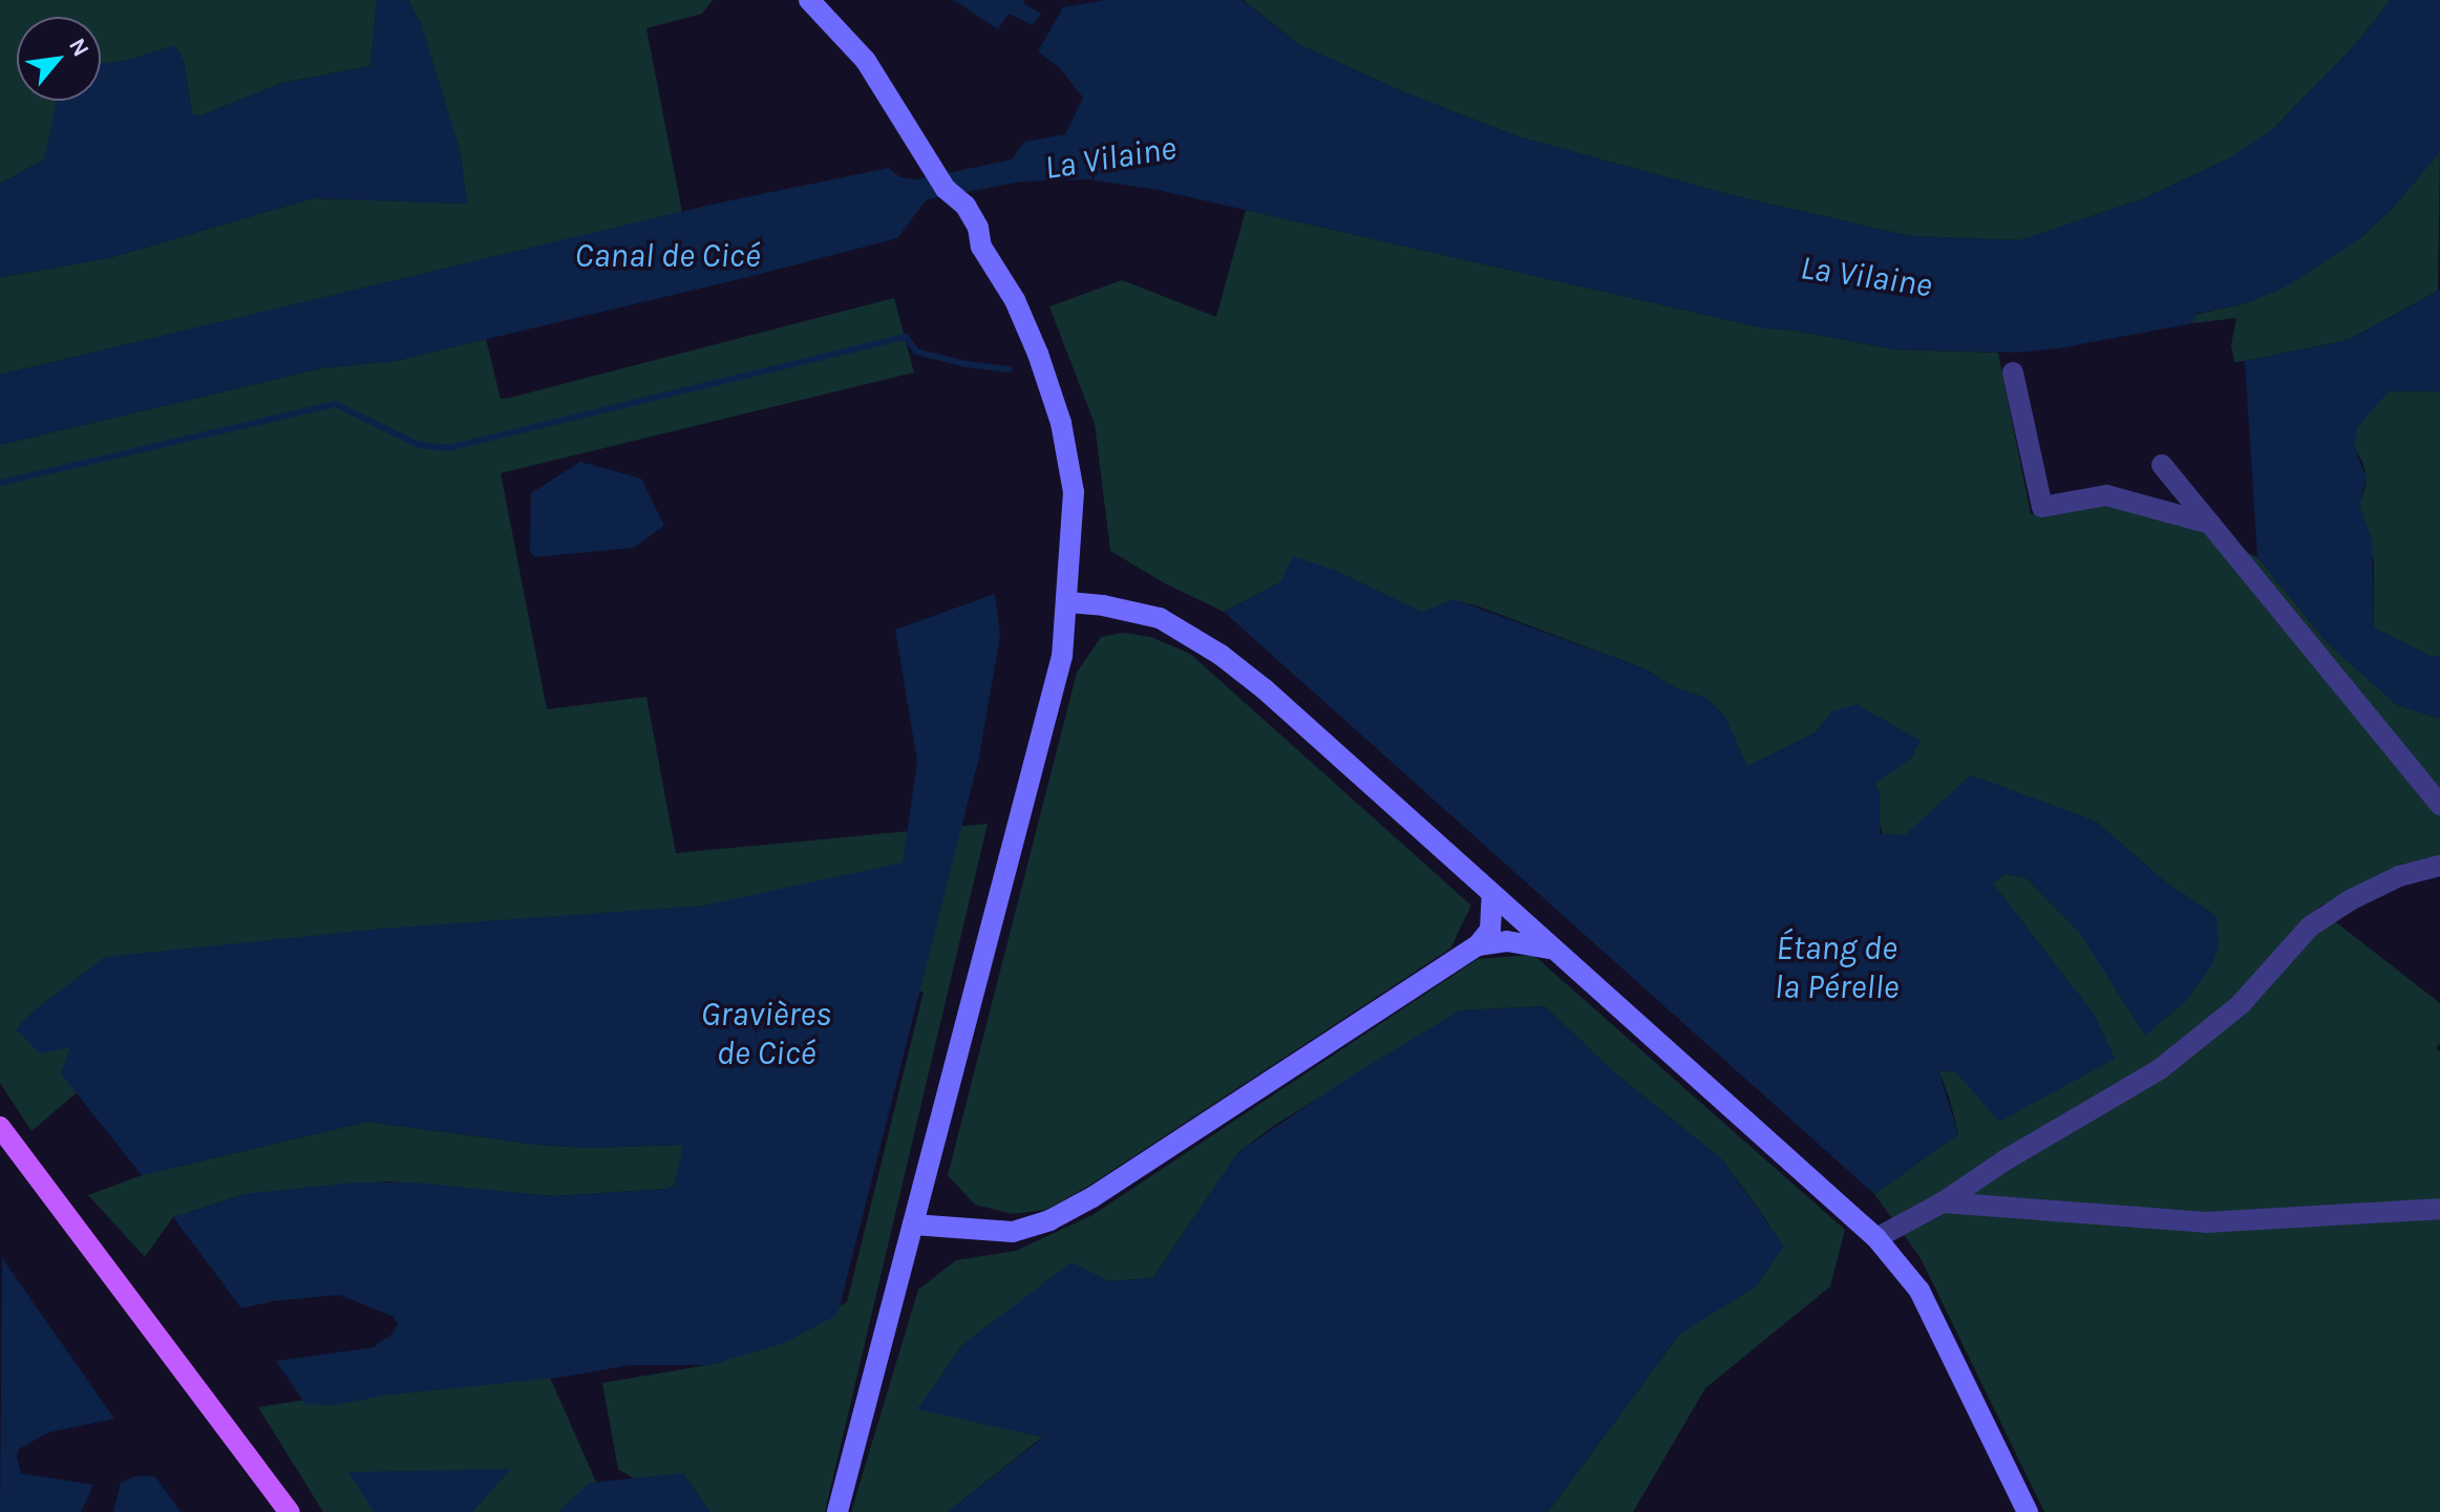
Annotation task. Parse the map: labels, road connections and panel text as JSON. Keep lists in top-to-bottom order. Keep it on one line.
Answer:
{"water":["La Vilaine","Canal de Cicé","Étang de la Pérelle","Gravières de Cicé"],"north":"top right"}
